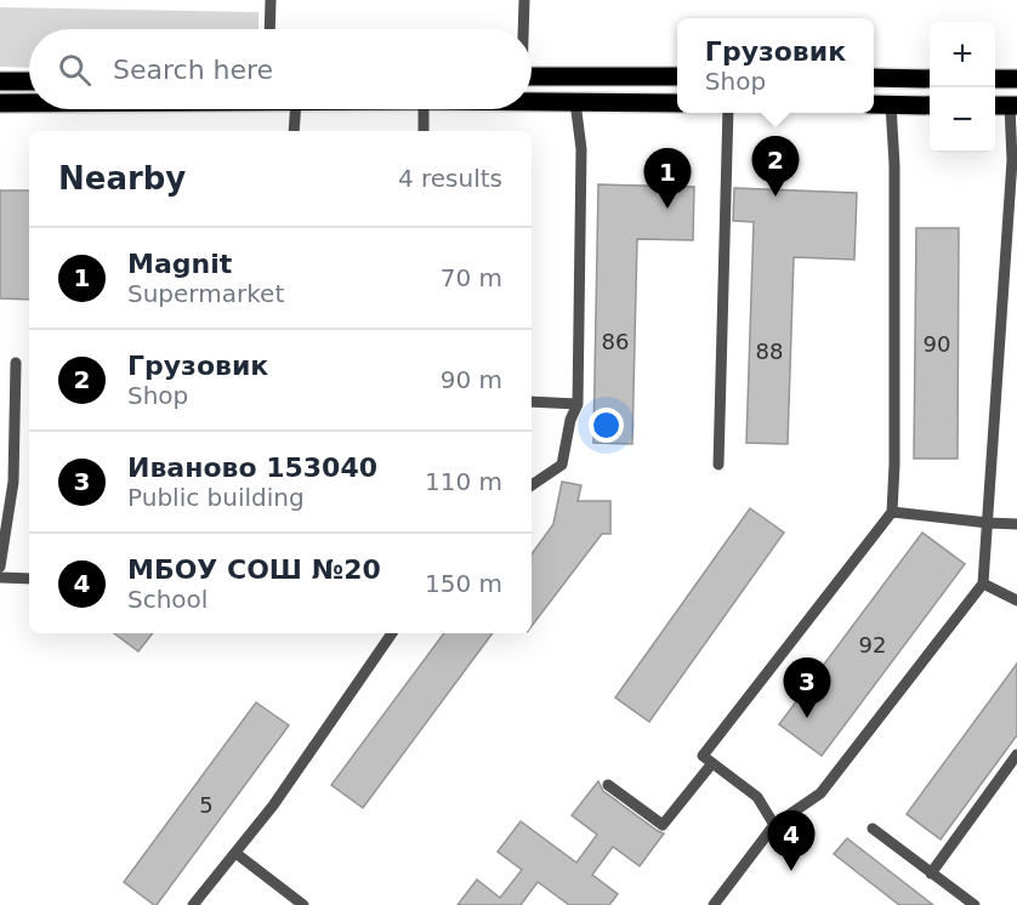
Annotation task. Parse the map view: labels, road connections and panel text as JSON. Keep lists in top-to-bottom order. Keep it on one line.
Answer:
{"house_numbers":["86","90","88","92","5"],"page":{"popup":["Грузовик","Shop"],"map_buttons":["+","−"],"search":"Search here","heading":["Nearby","4 results"],"pins":["2","1","3","4"],"list":[{"mark":"1","name":"Magnit","note":"Supermarket","value":"70 m"},{"mark":"2","name":"Грузовик","note":"Shop","value":"90 m"},{"mark":"3","name":"Иваново 153040","note":"Public building","value":"110 m"},{"mark":"4","name":"МБОУ СОШ №20","note":"School","value":"150 m"}]}}
